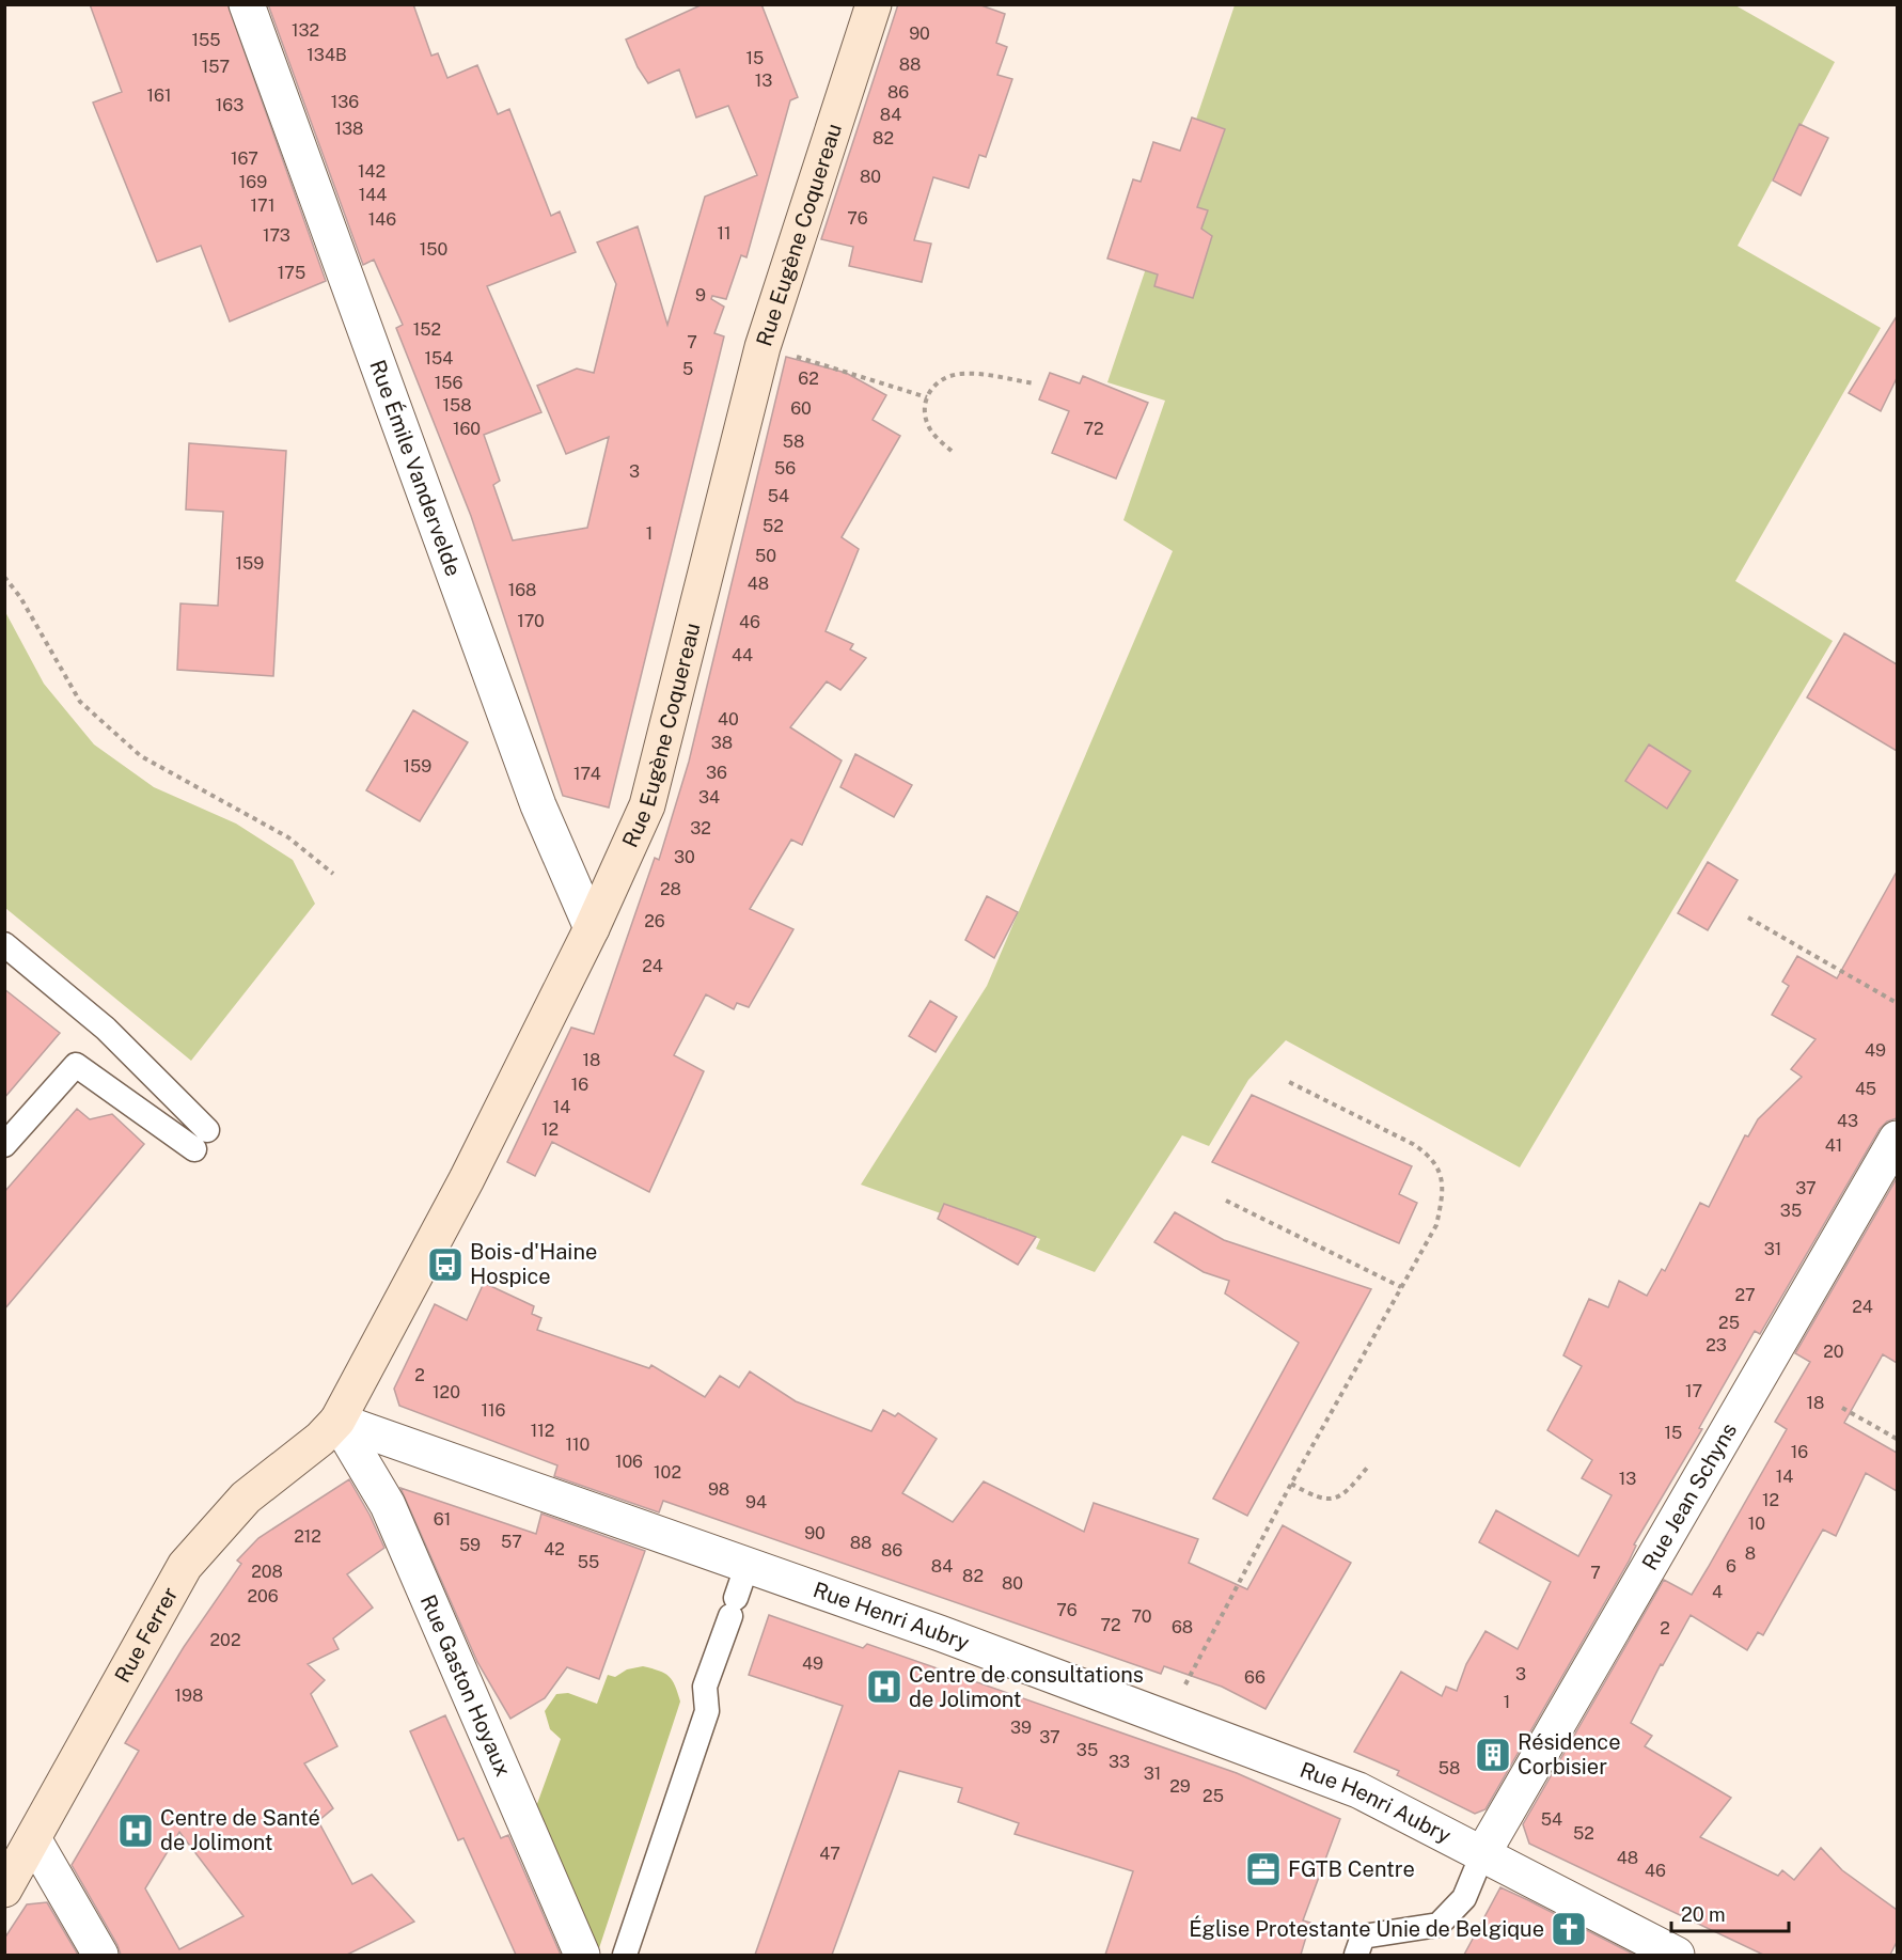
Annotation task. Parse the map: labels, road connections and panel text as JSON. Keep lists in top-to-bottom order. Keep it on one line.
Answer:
{"streets":{"street":["Rue Eugène Coquereau","Rue Émile Vandervelde","Rue Jean Schyns","Rue Henri Aubry","Rue Ferrer","Rue Gaston Hoyaux"]},"crossings":[["Rue Eugène Coquereau","Rue Émile Vandervelde"],["Rue Eugène Coquereau","Rue Henri Aubry"],["Rue Eugène Coquereau","Rue Ferrer"],["Rue Eugène Coquereau","Rue Gaston Hoyaux"],["Rue Jean Schyns","Rue Henri Aubry"],["Rue Henri Aubry","Rue Ferrer"],["Rue Henri Aubry","Rue Gaston Hoyaux"],["Rue Ferrer","Rue Gaston Hoyaux"]],"places":{"bus stop":["Bois-d'Haine Hospice"],"hospital":["Centre de consultations de Jolimont","Centre de Santé de Jolimont"],"building":["Résidence Corbisier"],"office":["FGTB Centre"],"church":["Église Protestante Unie de Belgique"]},"house_numbers":["132","90","155","134B","15","88","157","13","86","161","136","163","84","138","82","167","142","80","169","144","171","76","146","11","173","150","175","9","152","7","154","5","62","156","158","60","160","72","58","56","3","54","52","1","50","159","48","168","170","46","44","40","38","159","36","174","34","32","30","28","26","24","49","18","16","45","14","43","12","41","37","35","31","27","24","25","23","20","2","17","120","18","116","112","15","110","16","106","102","14","13","98","12","94","61","10","90","212","57","88","59","42","86","8","55","84","6","208","7","82","80","4","206","76","70","72","68","2","202","49","3","66","198","1","39","37","35","33","58","31","29","25","54","52","47","48","46"],"scale_bar":"20 m"}
